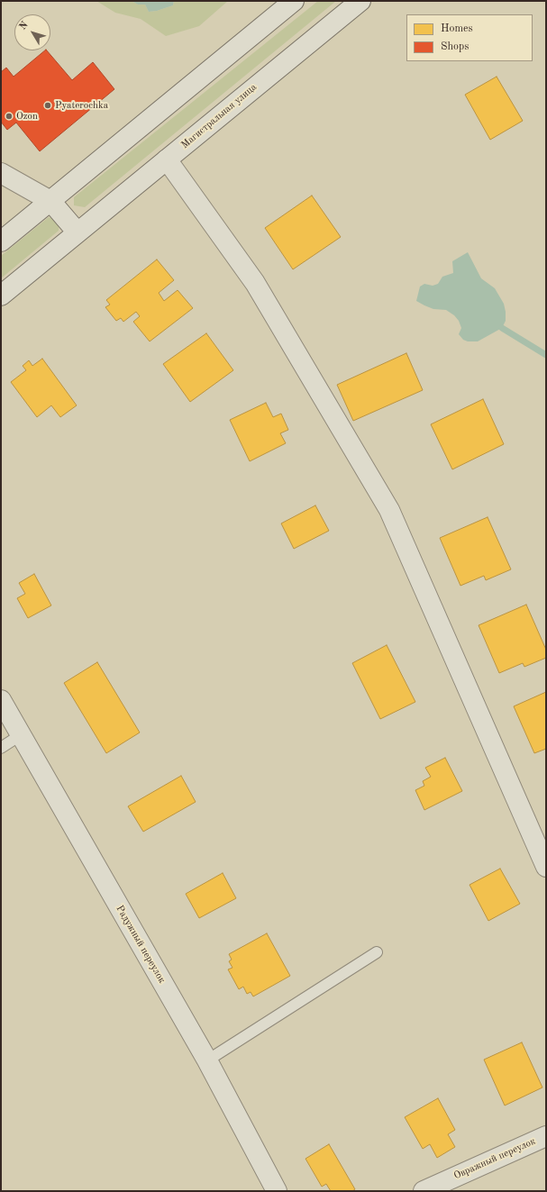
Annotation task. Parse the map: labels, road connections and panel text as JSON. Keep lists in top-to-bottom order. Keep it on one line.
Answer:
{"streets":{"street":["Магистральная улица","Радужный переулок","Овражный переулок"]},"places":["Pyaterochka","Ozon"],"legend":["Homes","Shops"],"north":"top left"}
